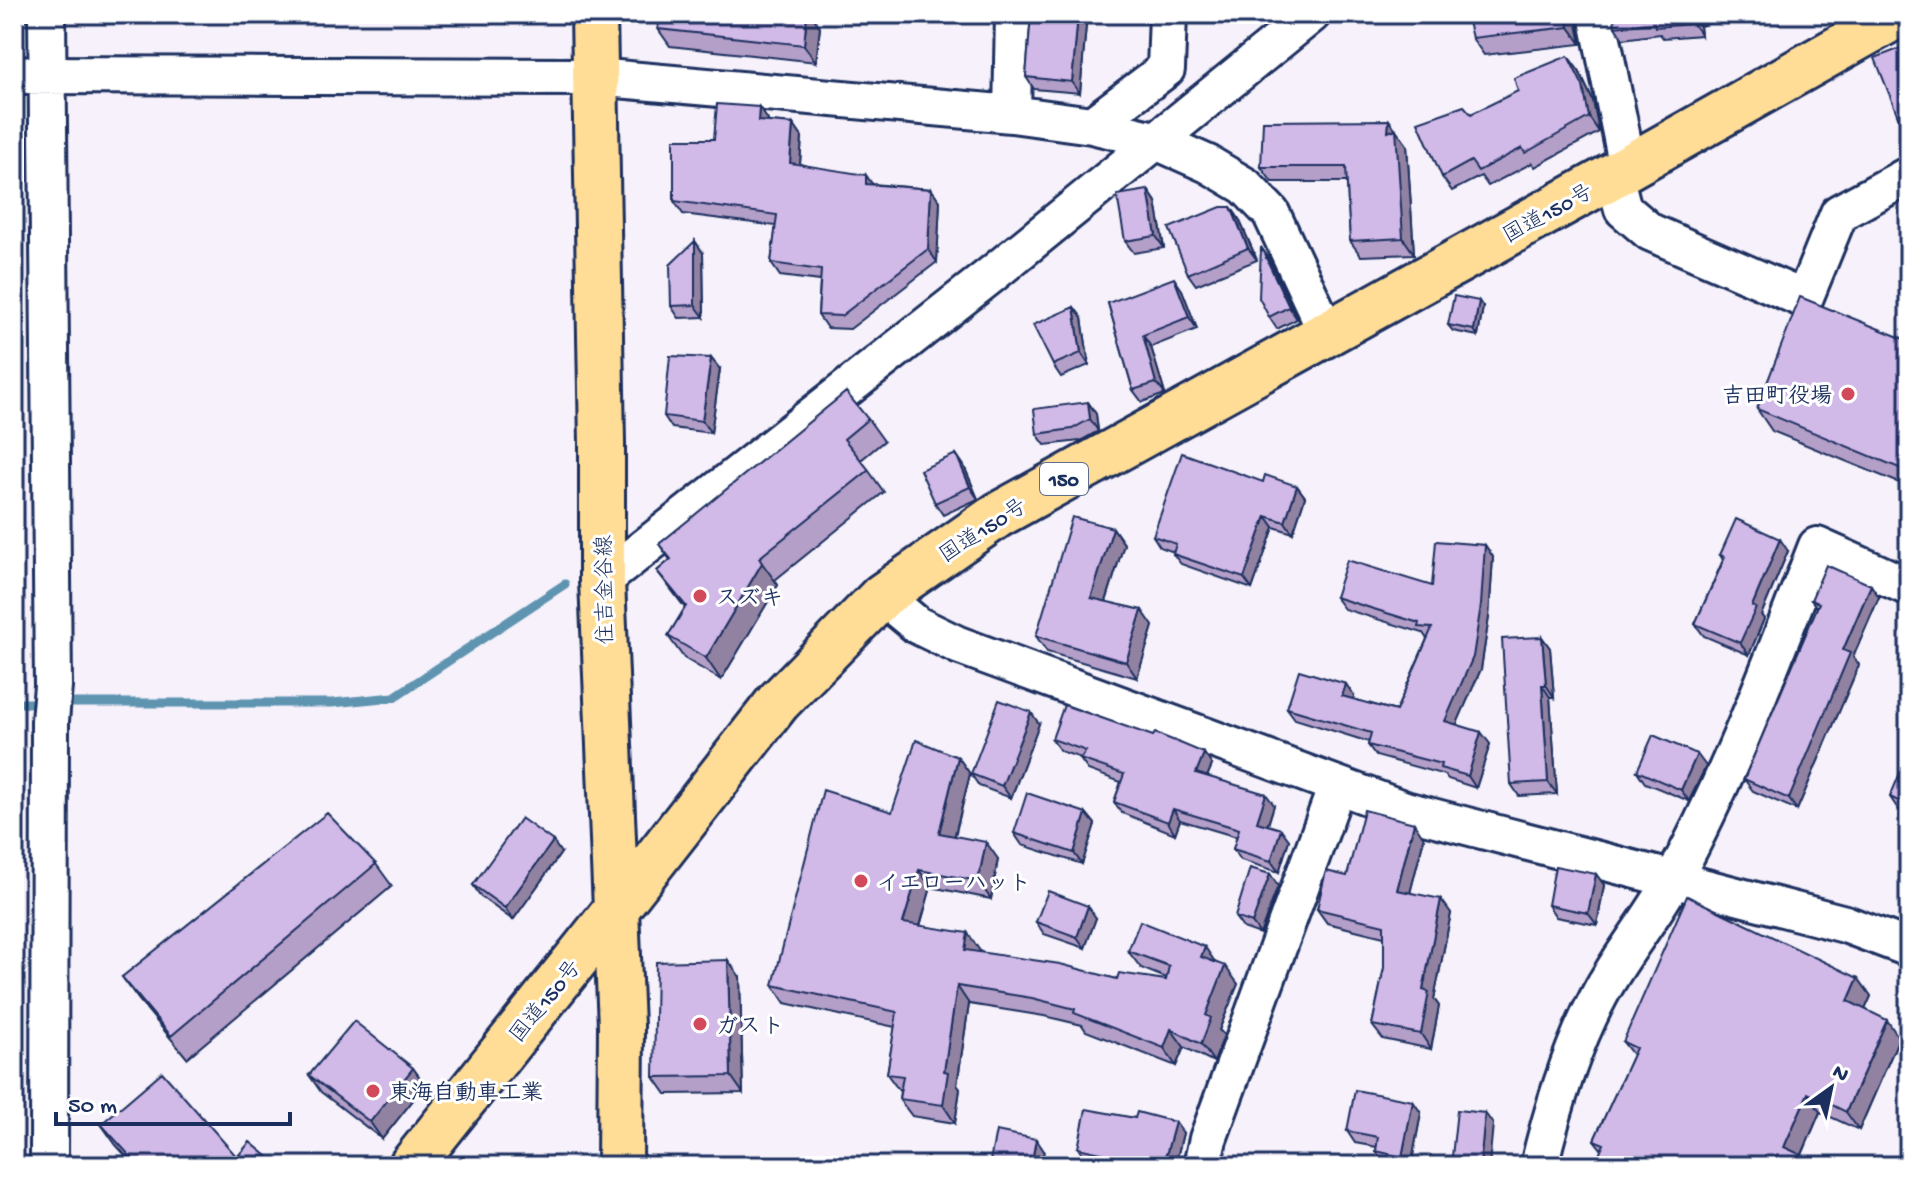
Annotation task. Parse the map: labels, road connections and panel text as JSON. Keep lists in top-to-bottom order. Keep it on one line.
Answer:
{"streets":{"main road":["国道150号","150","住吉金谷線"]},"crossings":[["国道150号","住吉金谷線"]],"places":["吉田町役場","スズキ","イエローハット","ガスト","東海自動車工業"],"scale_bar":"50 m","north":"top right"}
